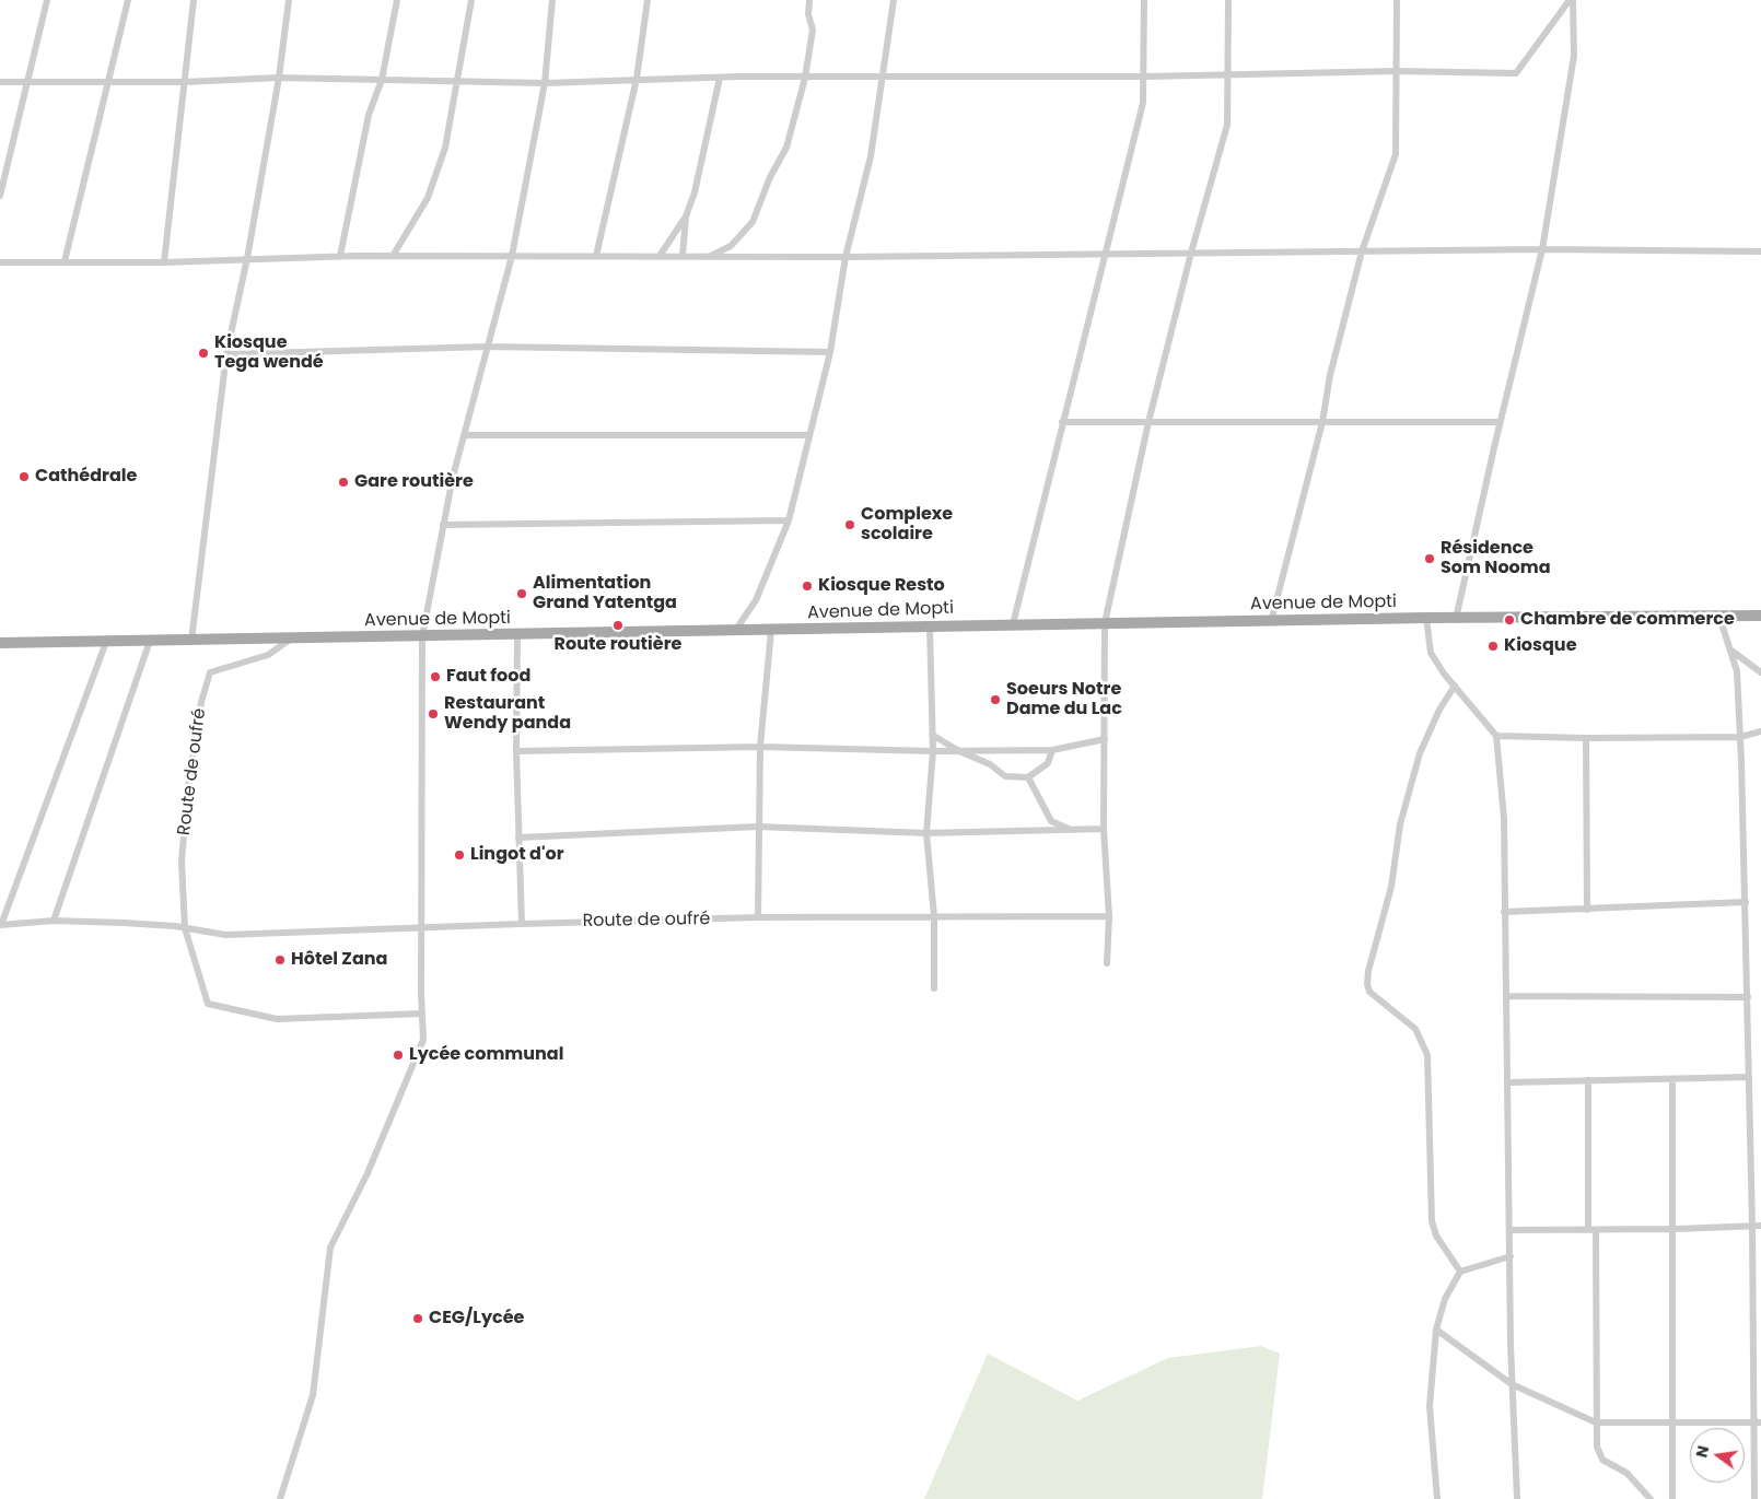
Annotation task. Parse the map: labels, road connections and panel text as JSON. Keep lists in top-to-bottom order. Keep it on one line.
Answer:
{"streets":{"main road":["Avenue de Mopti"],"street":["Route de oufré"]},"crossings":[["Avenue de Mopti","Route de oufré"]],"places":["Kiosque Tega wendé","Cathédrale","Gare routière","Complexe scolaire","Résidence Som Nooma","Kiosque Resto","Alimentation Grand Yatentga","Chambre de commerce","Route routière","Kiosque","Faut food","Soeurs Notre Dame du Lac","Restaurant Wendy panda","Lingot d'or","Hôtel Zana","Lycée communal","CEG/Lycée"],"north":"left"}
